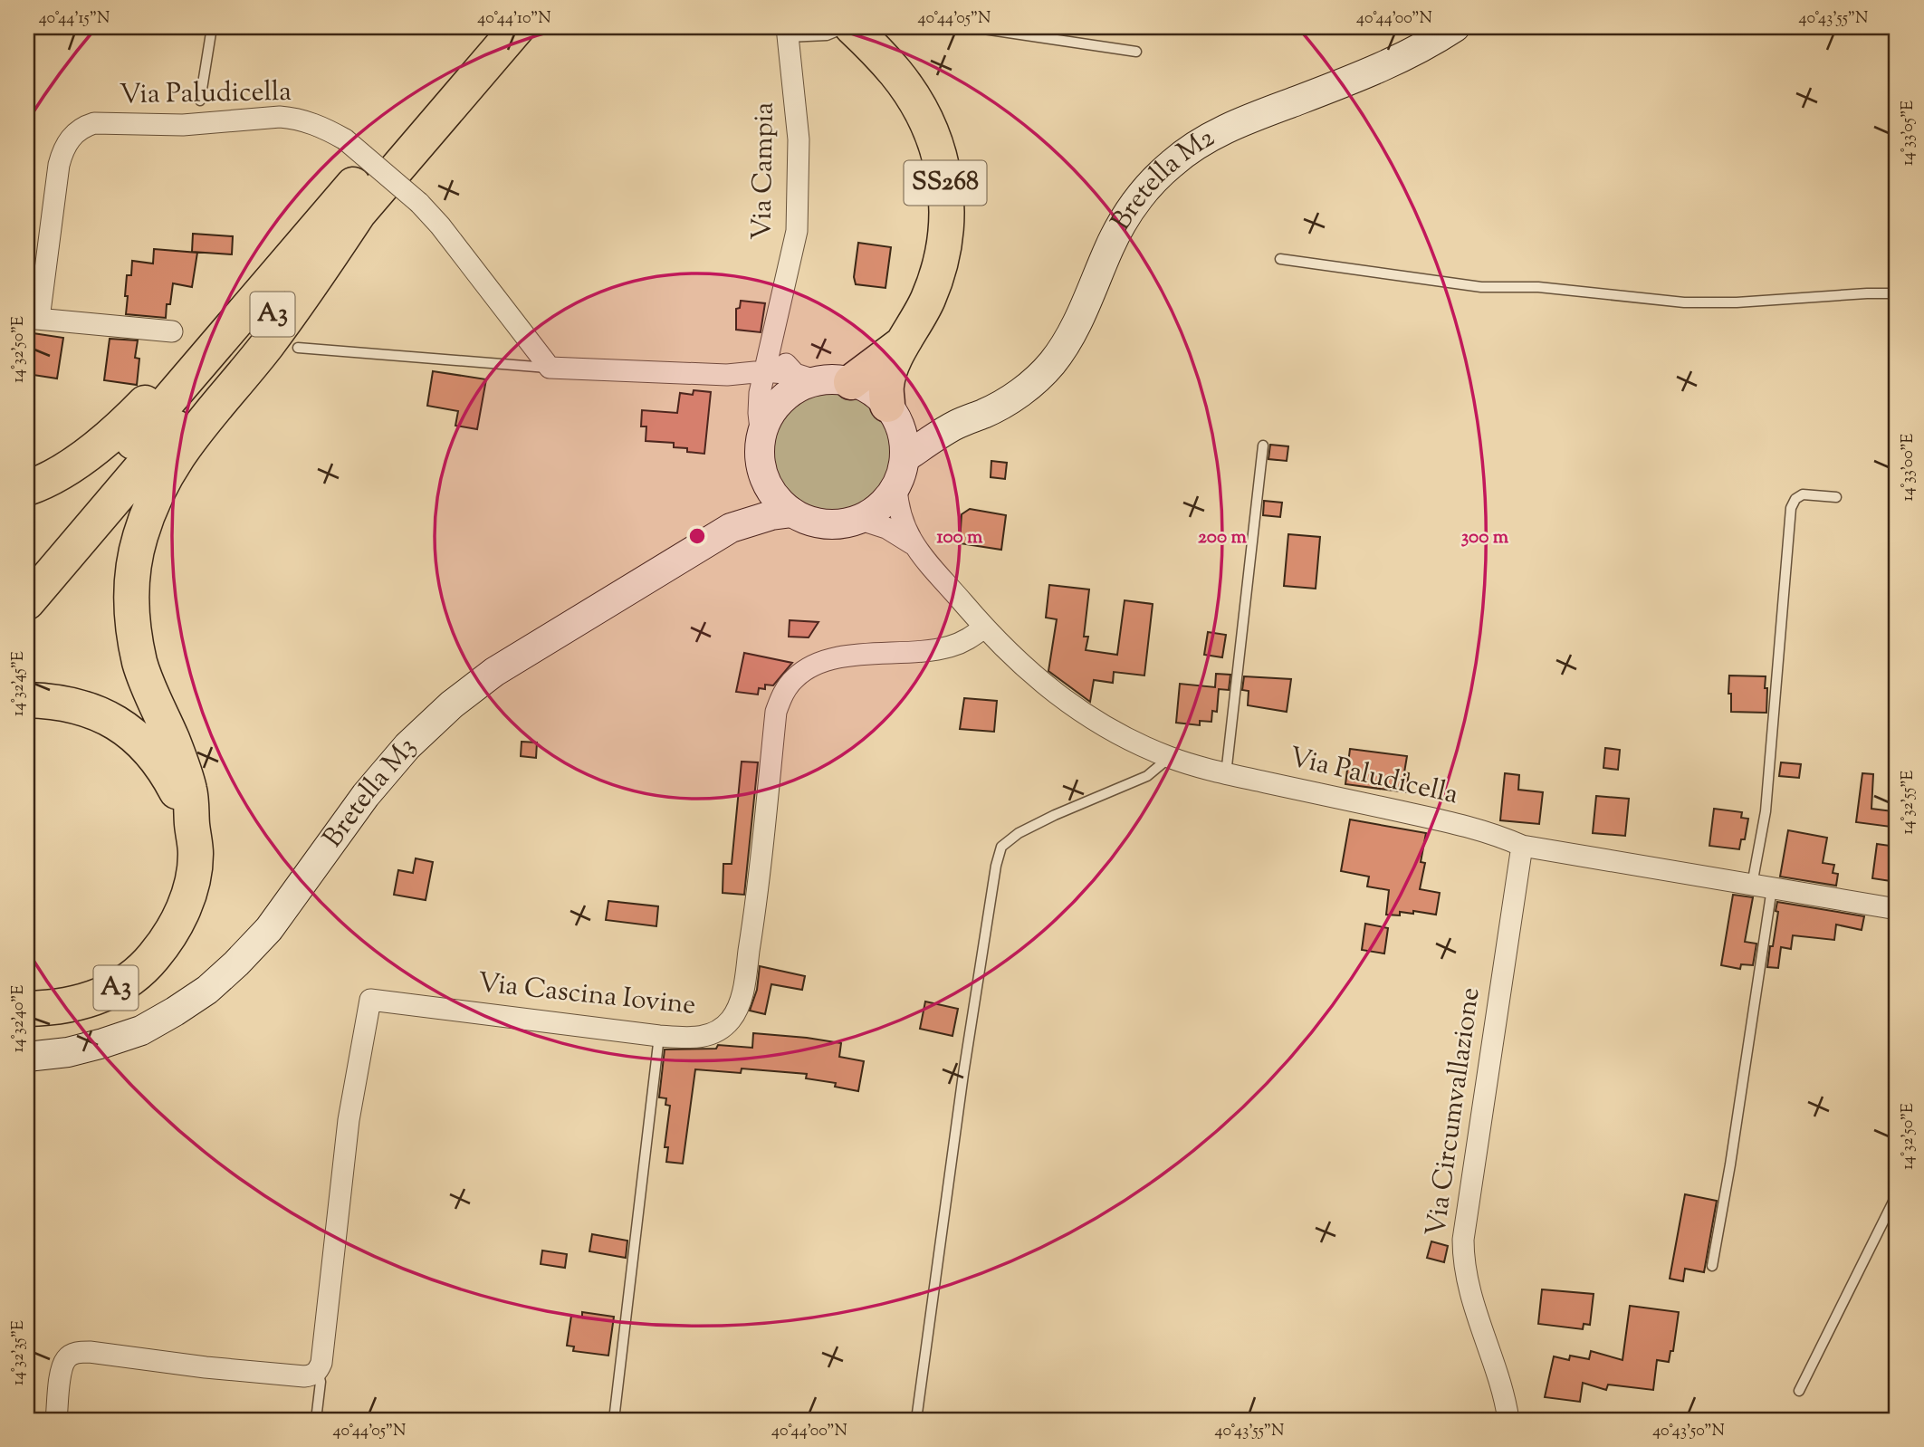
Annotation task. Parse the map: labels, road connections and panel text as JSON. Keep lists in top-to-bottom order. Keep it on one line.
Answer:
{"streets":{"highway":["SS268","A3"],"street":["Via Paludicella","Via Campia","Bretella M2","Bretella M3","Via Cascina Iovine","Via Circumvallazione"]},"crossings":[["Via Paludicella","Via Campia"],["Via Paludicella","SS268"],["Via Paludicella","Bretella M2"],["Via Paludicella","Bretella M3"],["Via Paludicella","Via Cascina Iovine"],["Via Paludicella","Via Circumvallazione"],["Via Campia","SS268"],["Via Campia","Bretella M2"],["Via Campia","Bretella M3"],["SS268","Bretella M2"],["SS268","Bretella M3"],["Bretella M2","Bretella M3"]],"coordinates":["40°44'15\"N","40°44'10\"N","40°44'05\"N","40°44'00\"N","40°43'55\"N","14°33'05\"E","14°32'50\"E","14°33'00\"E","14°32'45\"E","14°32'55\"E","14°32'40\"E","14°32'35\"E","40°43'50\"N"],"rings":["100 m","200 m","300 m"]}
